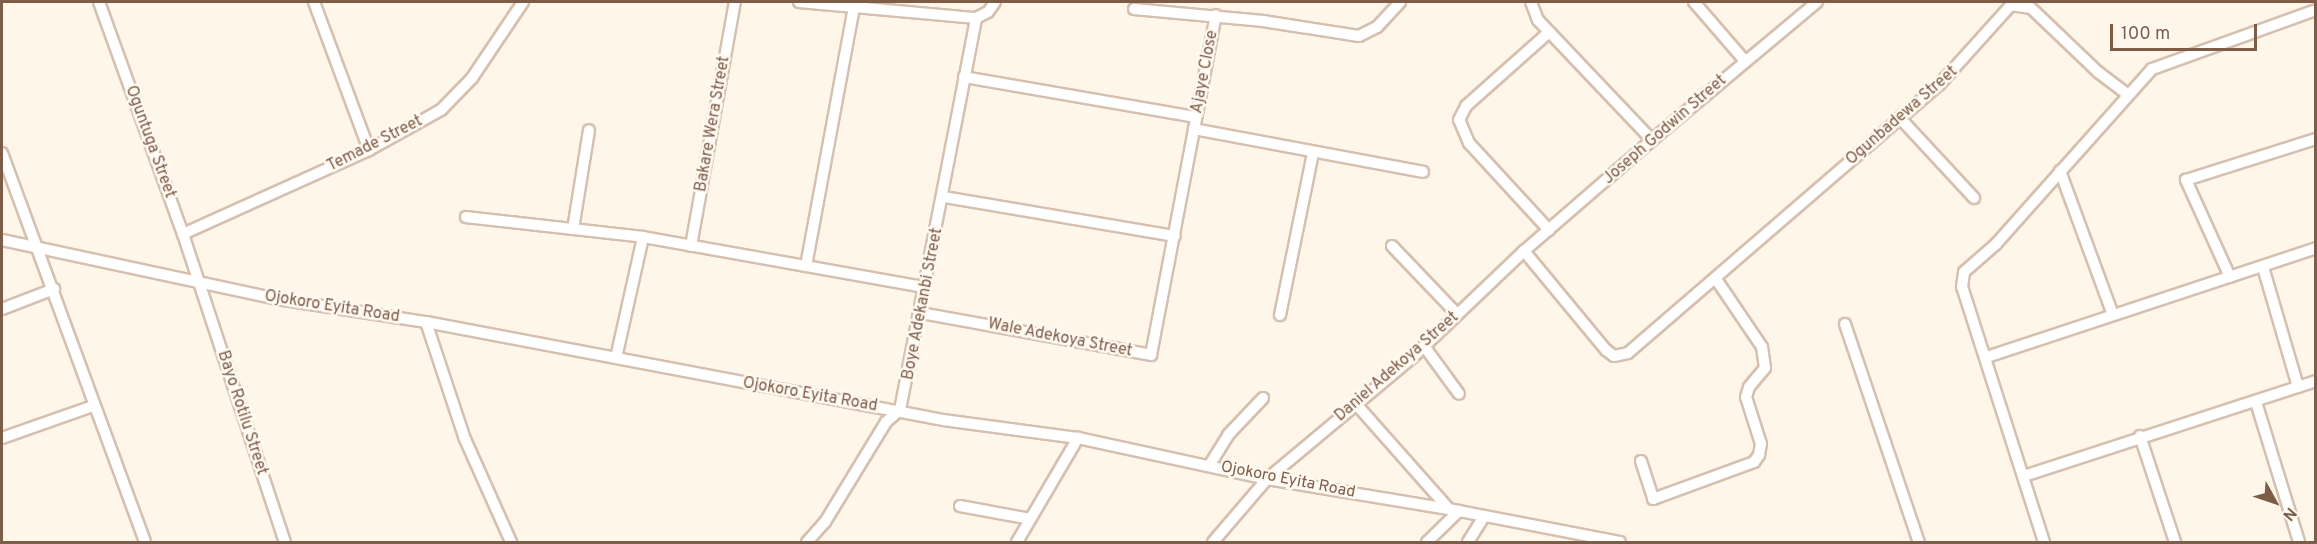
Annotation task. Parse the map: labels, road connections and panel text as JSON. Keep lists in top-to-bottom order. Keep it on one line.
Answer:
{"streets":{"street":["Ajaye Close","Ogunbadewa Street","Bakare Wera Street","Joseph Godwin Street","Oguntuga Street","Temade Street","Boye Adekanbi Street","Ojokoro Eyita Road","Wale Adekoya Street","Daniel Adekoya Street","Bayo Rotilu Street"]},"crossings":[["Ajaye Close","Wale Adekoya Street"],["Ogunbadewa Street","Joseph Godwin Street"],["Ogunbadewa Street","Daniel Adekoya Street"],["Joseph Godwin Street","Daniel Adekoya Street"],["Oguntuga Street","Temade Street"],["Oguntuga Street","Ojokoro Eyita Road"],["Oguntuga Street","Bayo Rotilu Street"],["Boye Adekanbi Street","Ojokoro Eyita Road"],["Boye Adekanbi Street","Wale Adekoya Street"],["Ojokoro Eyita Road","Daniel Adekoya Street"],["Ojokoro Eyita Road","Bayo Rotilu Street"]],"scale_bar":"100 m","north":"bottom right"}
